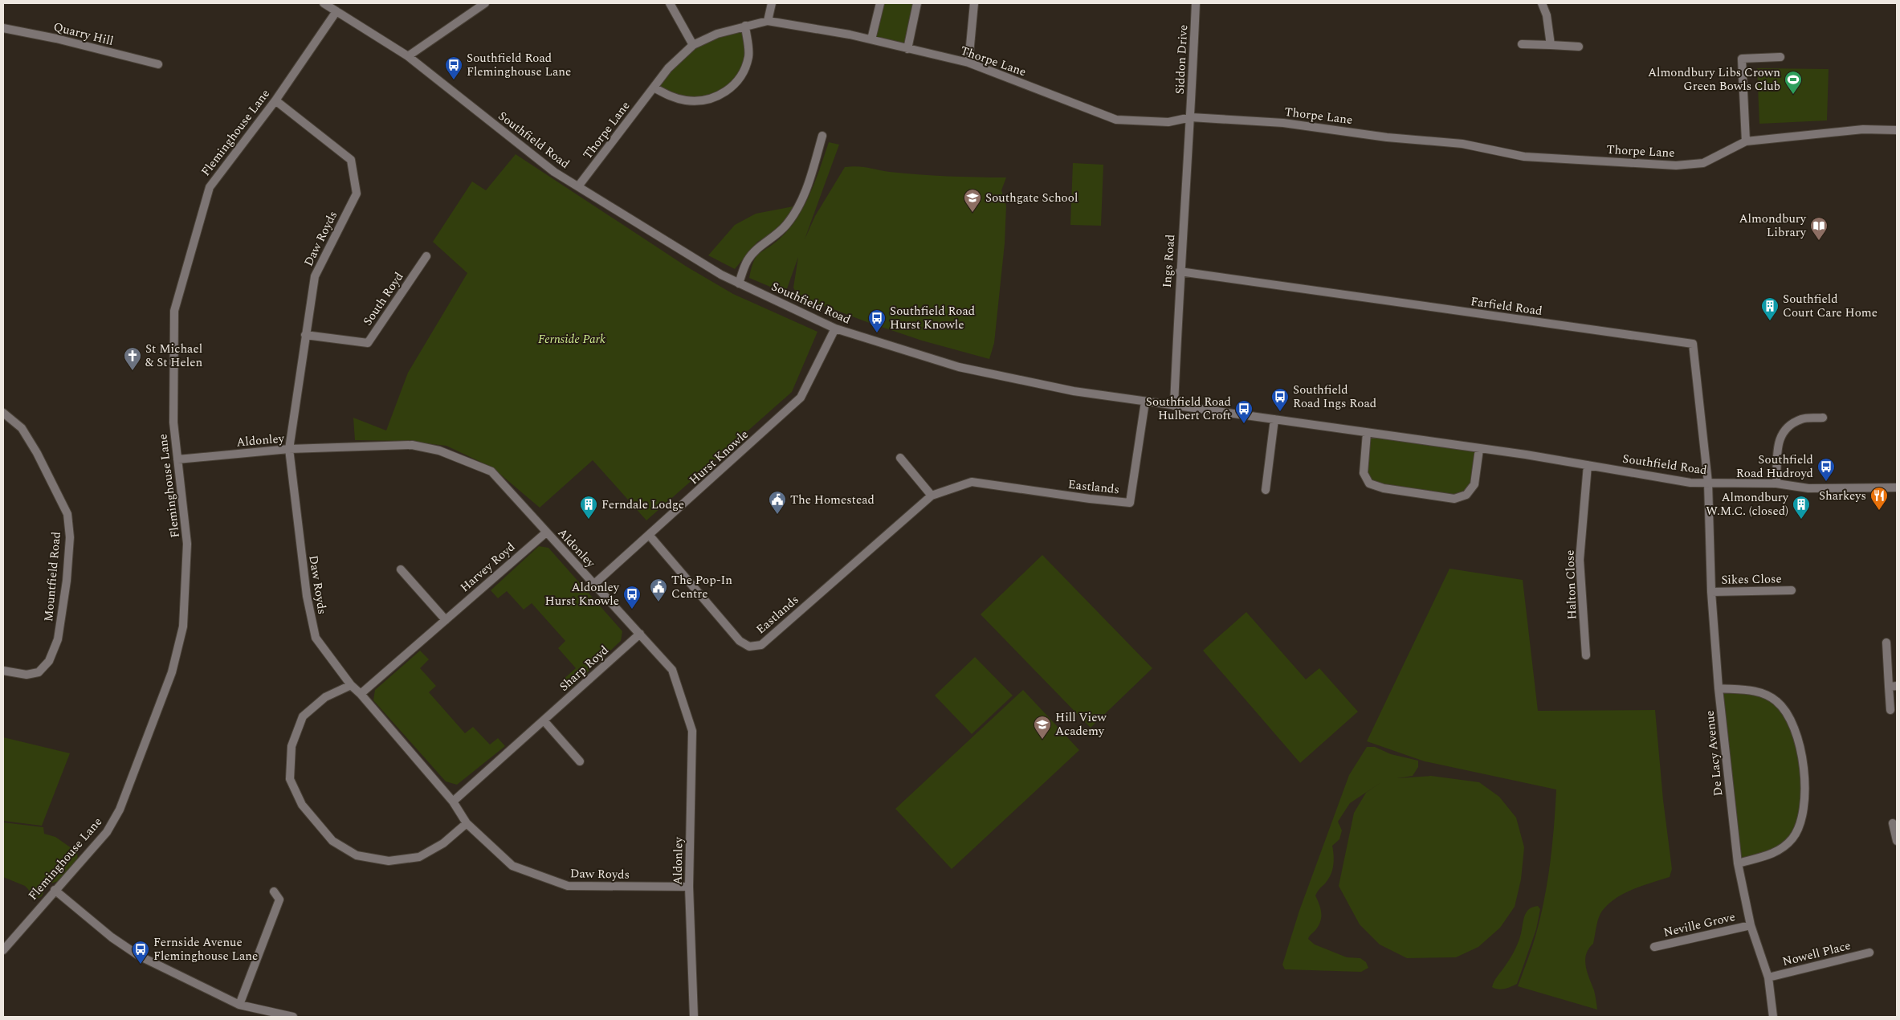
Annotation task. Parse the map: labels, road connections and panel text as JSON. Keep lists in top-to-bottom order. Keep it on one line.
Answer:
{"streets":{"street":["Quarry Hill","Siddon Drive","Thorpe Lane","Fleminghouse Lane","Southfield Road","Daw Royds","Ings Road","South Royd","Farfield Road","Aldonley","Hurst Knowle","Eastlands","Harvey Royd","Mountfield Road","Sikes Close","Halton Close","Sharp Royd","De Lacy Avenue","Neville Grove","Nowell Place"]},"crossings":[["Siddon Drive","Thorpe Lane"],["Siddon Drive","Ings Road"],["Thorpe Lane","Southfield Road"],["Thorpe Lane","Ings Road"],["Fleminghouse Lane","Southfield Road"],["Fleminghouse Lane","Daw Royds"],["Fleminghouse Lane","Aldonley"],["Southfield Road","Ings Road"],["Southfield Road","Farfield Road"],["Southfield Road","Hurst Knowle"],["Southfield Road","Eastlands"],["Southfield Road","Halton Close"],["Southfield Road","De Lacy Avenue"],["Daw Royds","South Royd"],["Daw Royds","Aldonley"],["Daw Royds","Harvey Royd"],["Daw Royds","Sharp Royd"],["Ings Road","Farfield Road"],["Farfield Road","De Lacy Avenue"],["Aldonley","Hurst Knowle"],["Aldonley","Harvey Royd"],["Aldonley","Sharp Royd"],["Hurst Knowle","Eastlands"],["Sikes Close","De Lacy Avenue"],["De Lacy Avenue","Neville Grove"],["De Lacy Avenue","Nowell Place"]],"parks":["Fernside Park"],"places":{"bus stop":["Southfield Road Fleminghouse Lane","Southfield Road Hurst Knowle","Southfield Road Ings Road","Southfield Road Hulbert Croft","Southfield Road Hudroyd","Aldonley Hurst Knowle","Fernside Avenue Fleminghouse Lane"],"sports":["Almondbury Libs Crown Green Bowls Club"],"school or university":["Southgate School","Hill View Academy"],"library":["Almondbury Library"],"building":["Southfield Court Care Home","Ferndale Lodge","Almondbury W.M.C. (closed)"],"church":["St Michael & St Helen"],"restaurant":["Sharkeys"],"public building":["The Homestead","The Pop-In Centre"]}}
